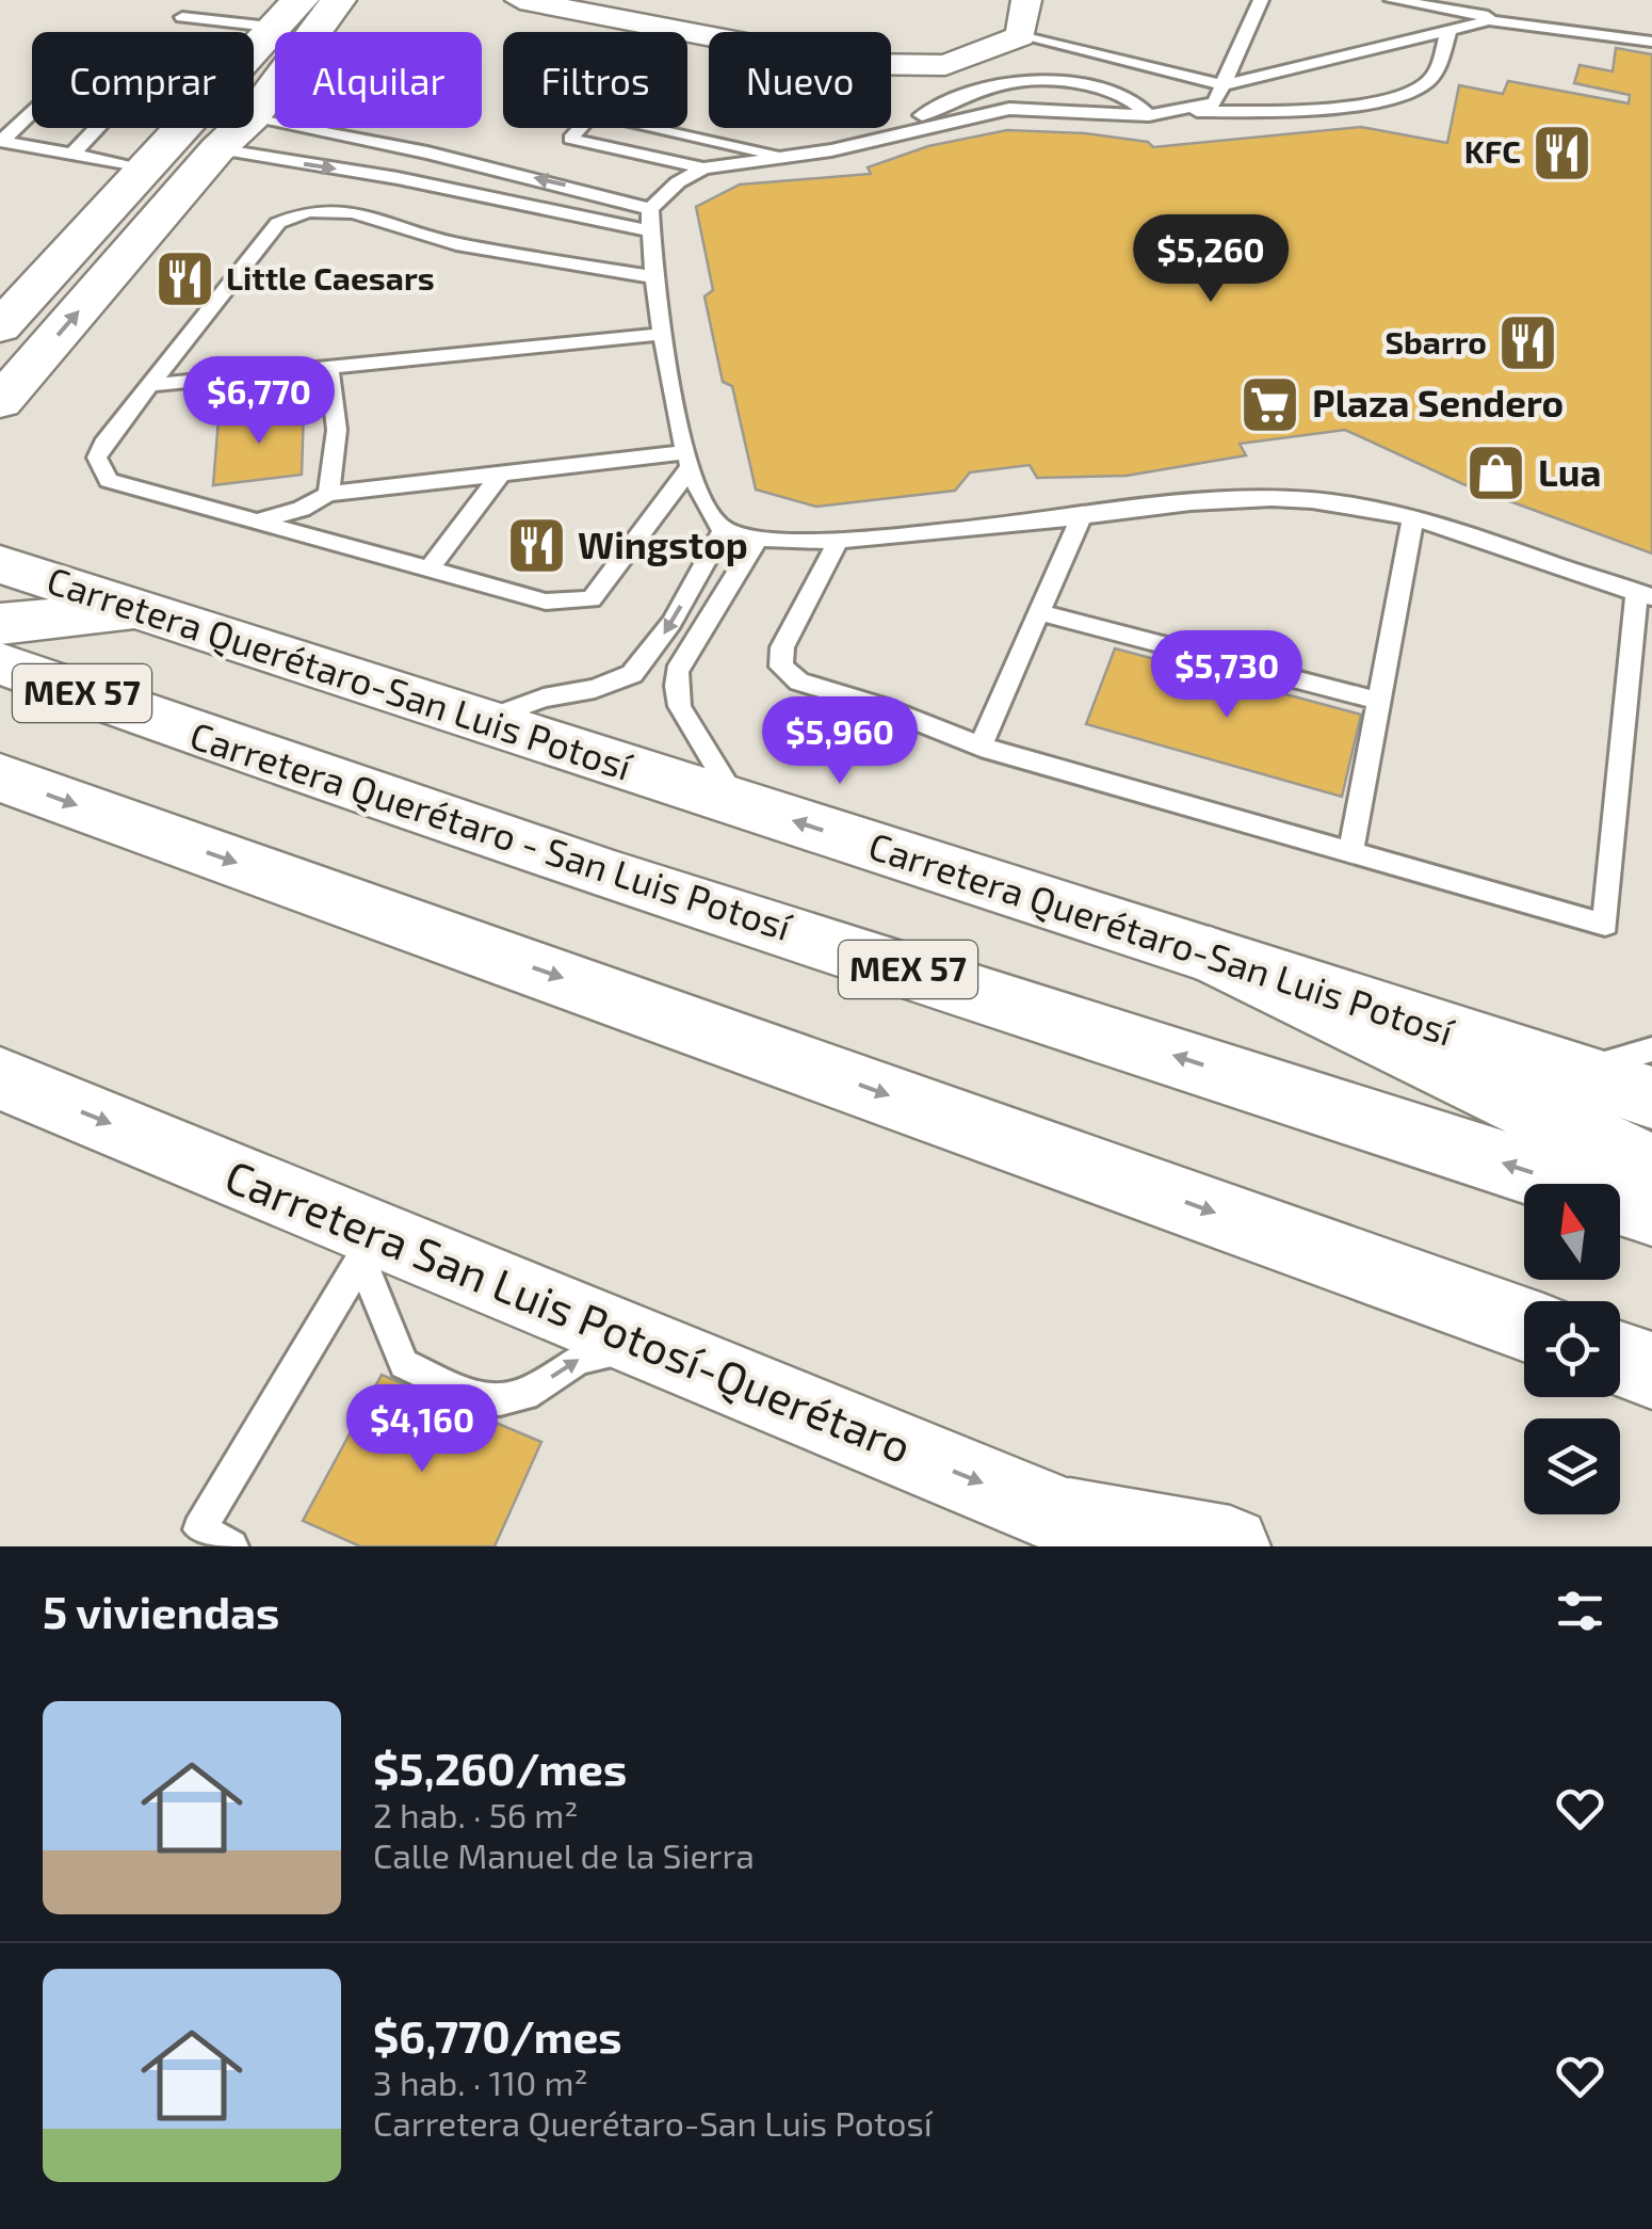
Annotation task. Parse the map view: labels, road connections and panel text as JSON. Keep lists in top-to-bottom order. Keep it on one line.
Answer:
{"streets":{"main road":["Carretera Querétaro-San Luis Potosí","MEX 57","Carretera Querétaro - San Luis Potosí","Carretera San Luis Potosí-Querétaro"]},"places":{"restaurant":["KFC","Little Caesars","Sbarro","Wingstop"],"supermarket":["Plaza Sendero"],"shop":["Lua"]},"north":"top","page":{"chip":["Comprar","Alquilar","Filtros","Nuevo"],"price":["$5,260","$6,770","$5,730","$5,960","$4,160"],"heading":"5 viviendas","list":[{"name":"$5,260/mes","note":"2 hab. · 56 m² · Calle Manuel de la Sierra"},{"name":"$6,770/mes","note":"3 hab. · 110 m² · Carretera Querétaro-San Luis Potosí"}]}}
